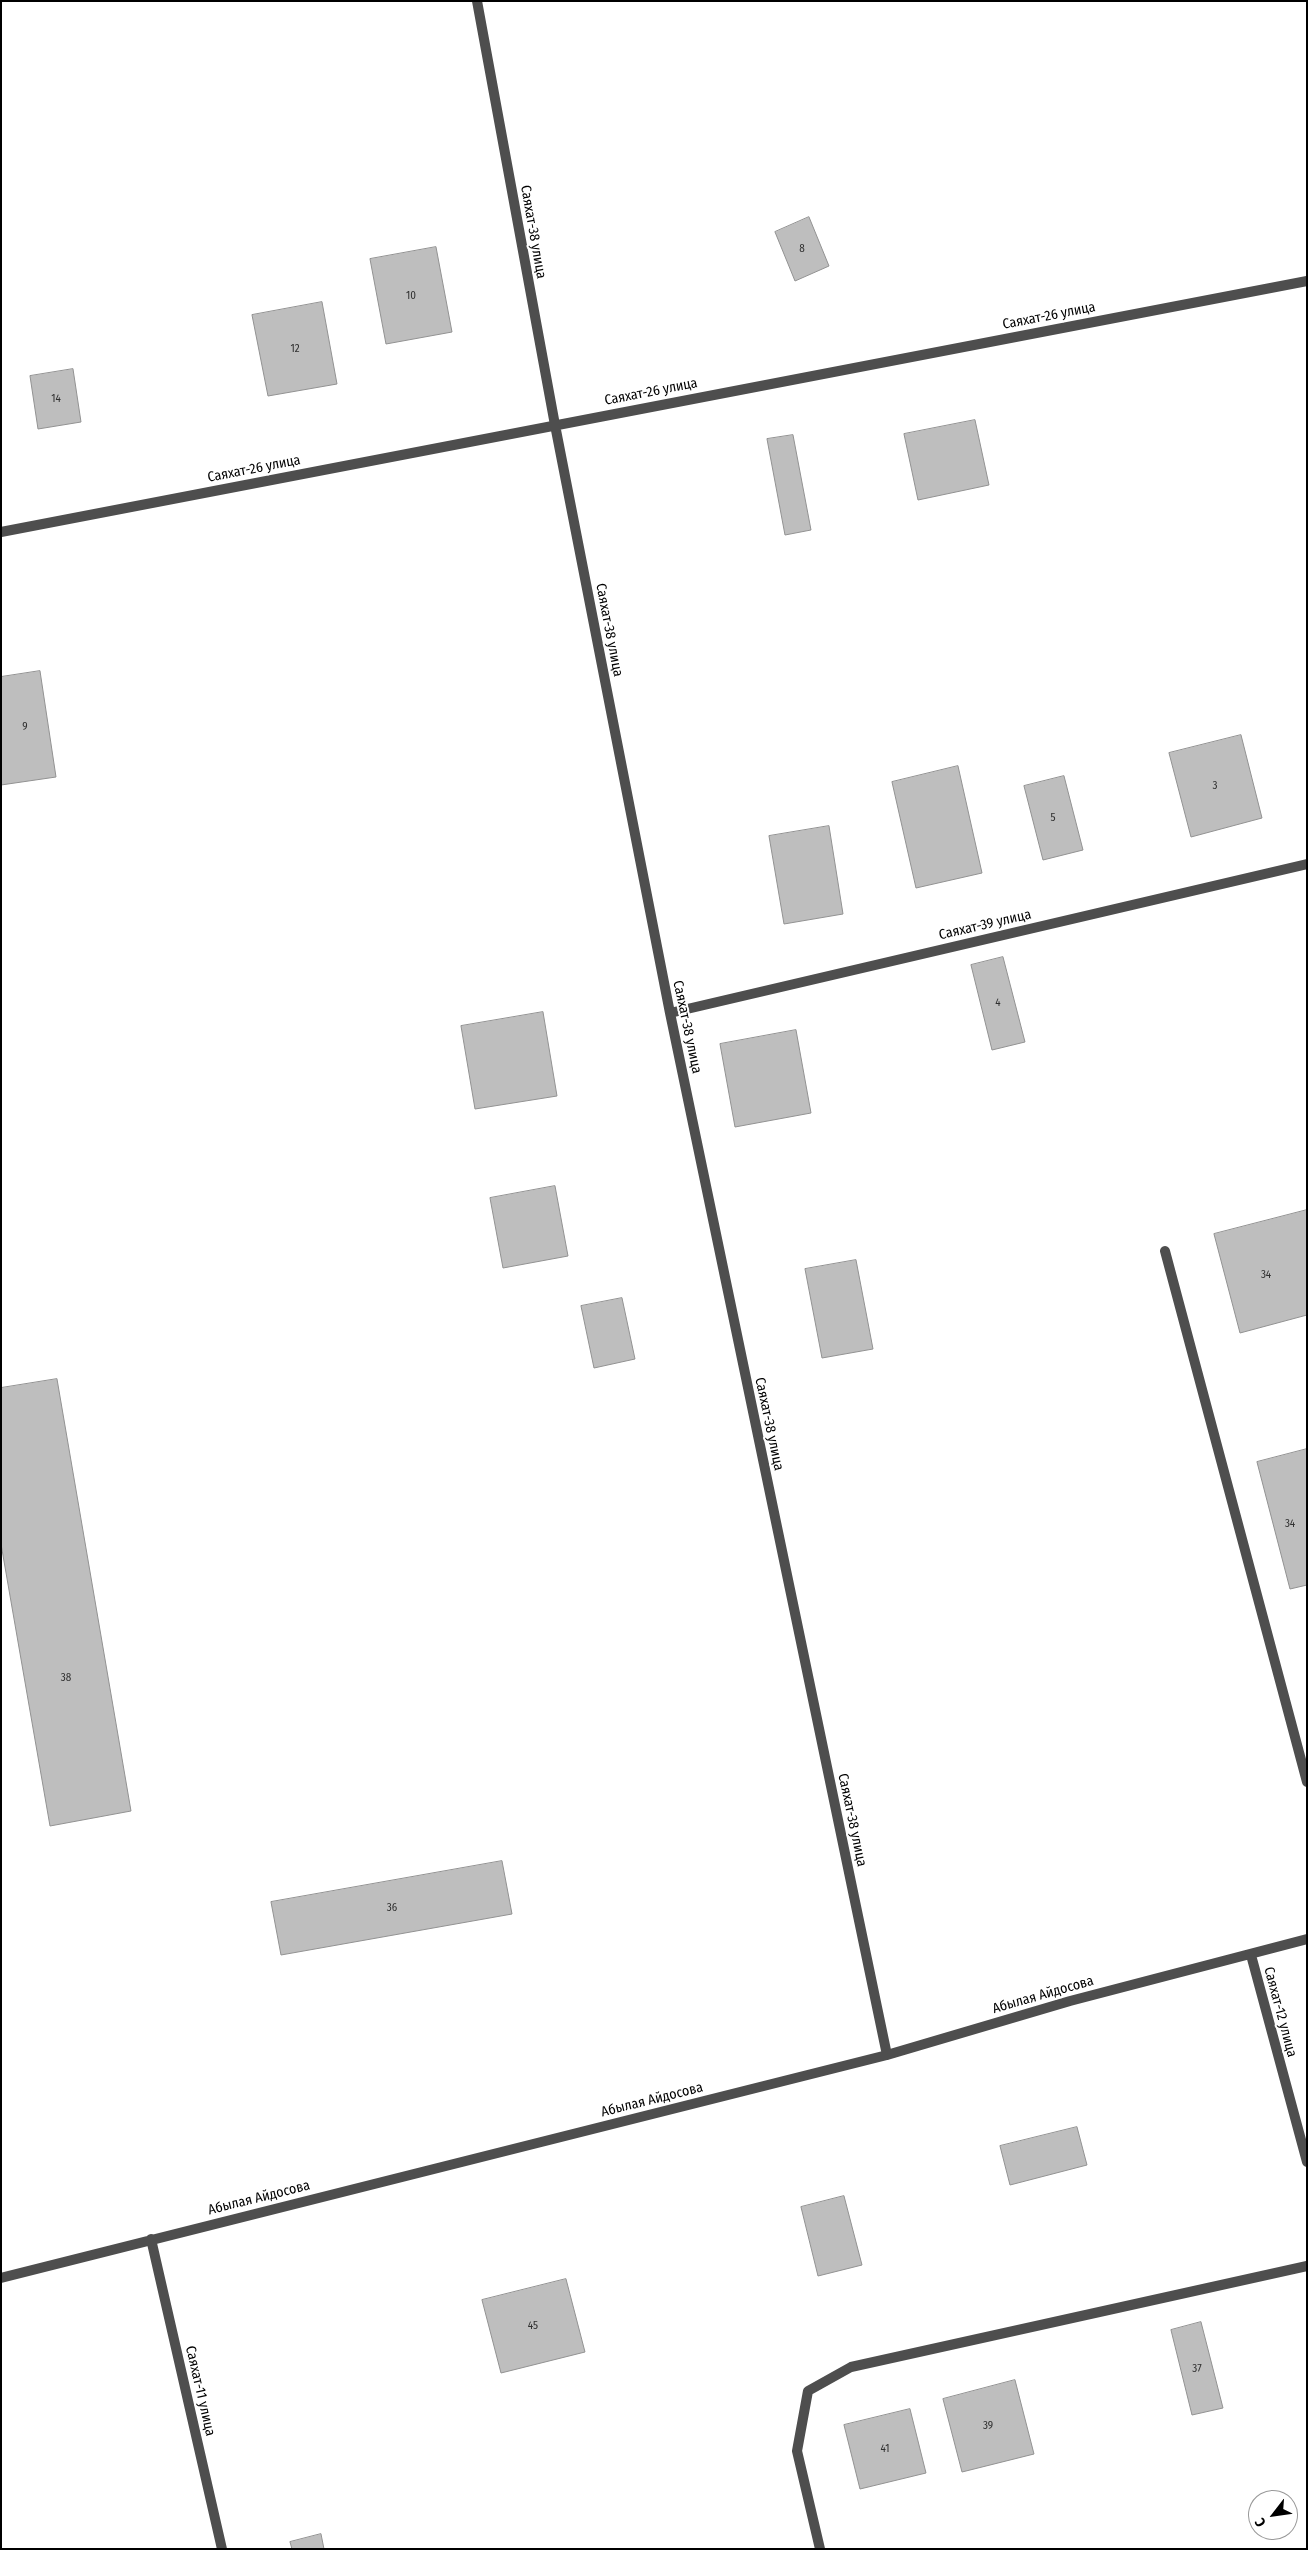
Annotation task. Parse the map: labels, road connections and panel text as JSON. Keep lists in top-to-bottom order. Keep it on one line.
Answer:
{"streets":{"street":["Саяхат-38 улица","Саяхат-26 улица","Саяхат-39 улица","Абылая Айдосова","Саяхат-12 улица","Саяхат-11 улица"]},"crossings":[["Саяхат-38 улица","Саяхат-26 улица"],["Саяхат-38 улица","Саяхат-39 улица"],["Саяхат-38 улица","Абылая Айдосова"],["Абылая Айдосова","Саяхат-12 улица"],["Абылая Айдосова","Саяхат-11 улица"]],"house_numbers":["8","10","12","14","9","3","5","4","34","34","38","36","45","37","39","41"],"north":"bottom left"}
